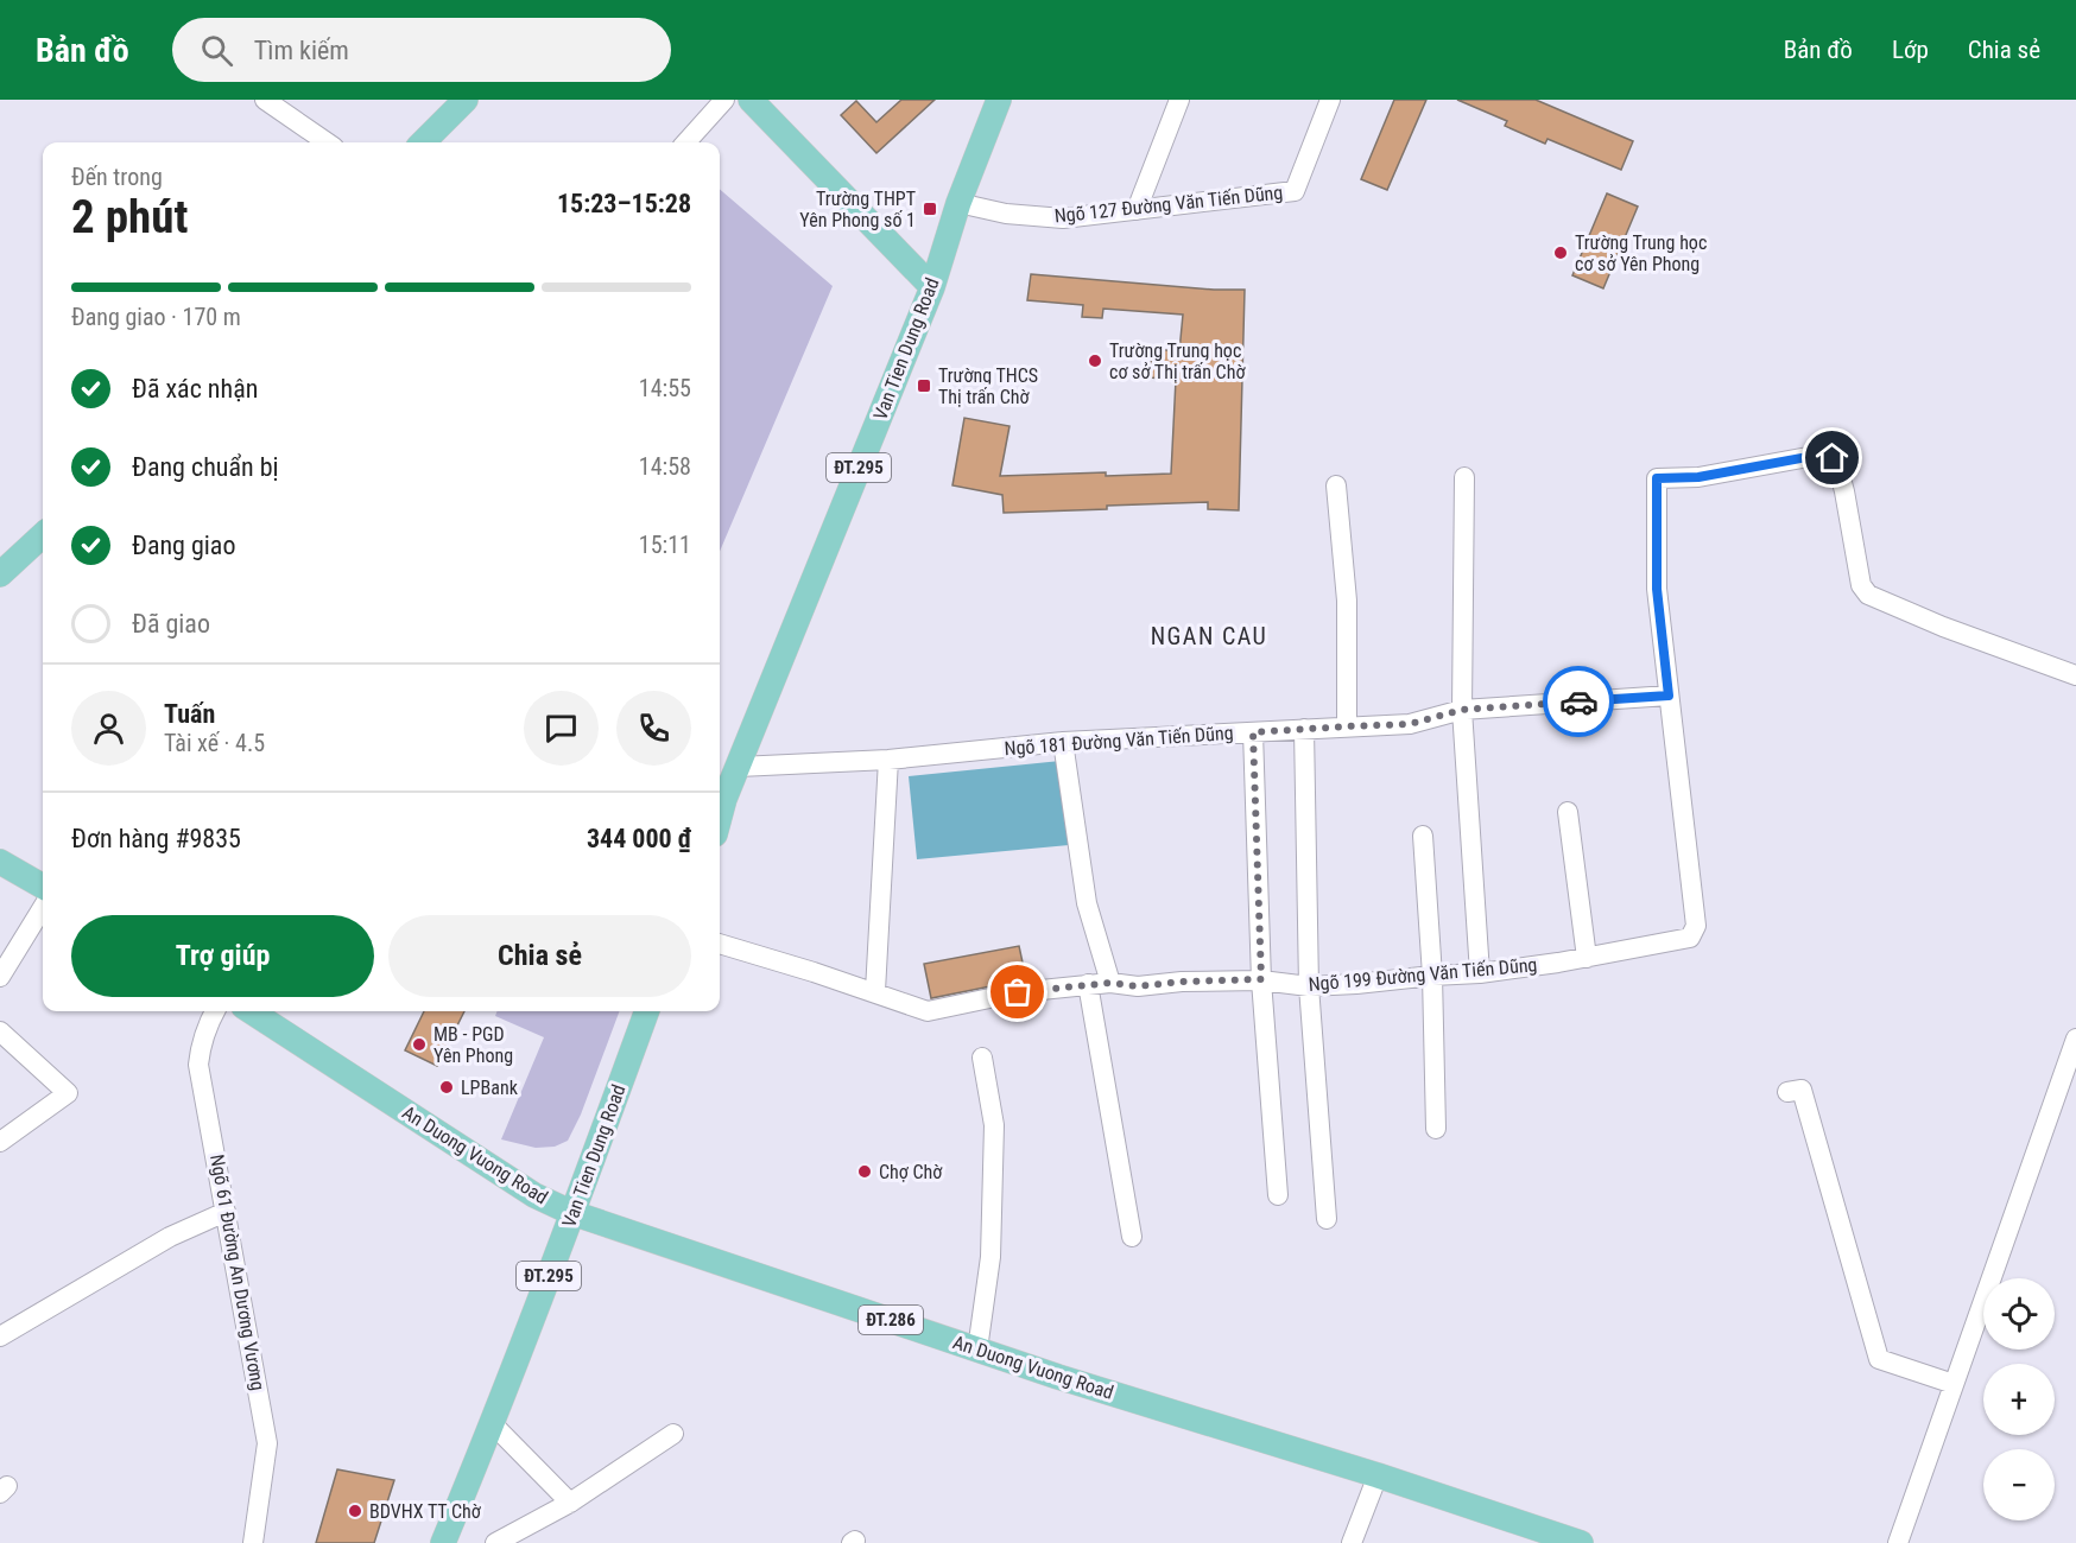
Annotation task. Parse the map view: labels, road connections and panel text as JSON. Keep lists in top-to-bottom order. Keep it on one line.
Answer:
{"streets":{"main road":["Van Tien Dung Road","ĐT.295","An Duong Vuong Road","ĐT.286"],"street":["Ngõ 127 Đường Văn Tiến Dũng","Ngõ 181 Đường Văn Tiến Dũng","Ngõ 199 Đường Văn Tiến Dũng","Ngõ 61 Đường An Dương Vương"]},"crossings":[["Ngõ 127 Đường Văn Tiến Dũng","Van Tien Dung Road"],["Van Tien Dung Road","Ngõ 181 Đường Văn Tiến Dũng"],["Van Tien Dung Road","An Duong Vuong Road"],["Ngõ 181 Đường Văn Tiến Dũng","Ngõ 199 Đường Văn Tiến Dũng"]],"districts":["NGAN CAU"],"places":{"transit":["Trường THPT Yên Phong số 1","Trường THCS Thị trấn Chờ"],"other":["Trường Trung học cơ sở Yên Phong","Trường Trung học cơ sở Thị trấn Chờ","MB - PGD Yên Phong","LPBank","Chợ Chờ","BDVHX TT Chờ"]},"page":{"header":"Bản đồ","search":"Tìm kiếm","nav":["Bản đồ","Lớp","Chia sẻ"],"heading":["2 phút","Đến trong","15:23–15:28"],"panel":["Tuấn","Tài xế · 4.5","Đơn hàng #9835","344 000 ₫"],"bar":"Đang giao · 170 m","list":[["Đã xác nhận","14:55"],["Đang chuẩn bị","14:58"],["Đang giao","15:11"],"Đã giao"],"buttons":["Trợ giúp","Chia sẻ"],"map_buttons":["+","−"]}}
